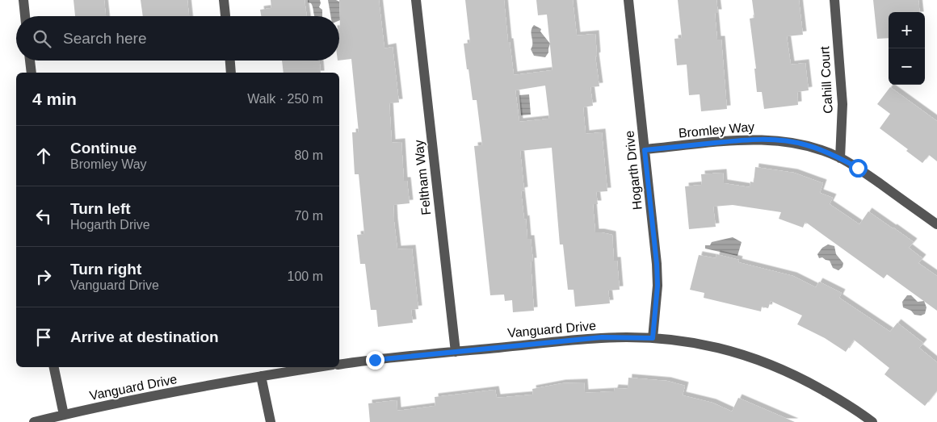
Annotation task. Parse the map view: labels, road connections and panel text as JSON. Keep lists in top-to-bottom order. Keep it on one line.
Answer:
{"streets":{"street":["Cahill Court","Bromley Way","Hogarth Drive","Feltham Way","Vanguard Drive"]},"crossings":[["Cahill Court","Bromley Way"],["Bromley Way","Hogarth Drive"],["Hogarth Drive","Vanguard Drive"],["Feltham Way","Vanguard Drive"]],"page":{"map_buttons":["+","−"],"search":"Search here","heading":["4 min","Walk · 250 m"],"list":[["Continue","Bromley Way","80 m"],["Turn left","Hogarth Drive","70 m"],["Turn right","Vanguard Drive","100 m"],"Arrive at destination"]}}
